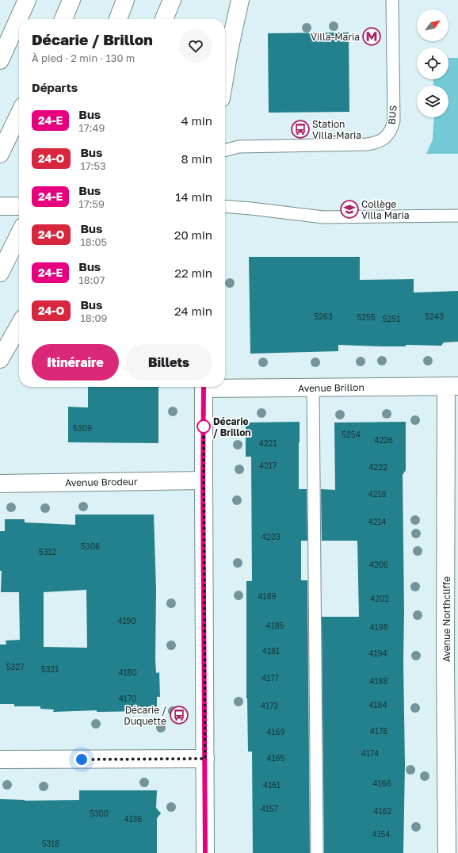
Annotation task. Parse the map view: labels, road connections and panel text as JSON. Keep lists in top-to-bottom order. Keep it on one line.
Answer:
{"streets":{"main road":["Avenue Brillon","Avenue Brodeur","Avenue Northcliffe"],"lane":["BUS"]},"crossings":[["Avenue Brillon","Avenue Northcliffe"]],"places":{"metro station":["Villa-Maria"],"bus stop":["Station Villa-Maria","Décarie / Duquette"],"school or university":["Collège Villa Maria"],"other":["Décarie / Brillon"]},"lines":["bus line 24-E"],"house_numbers":["5263","5243","5255","5251","5309","5254","4226","4221","4217","4222","4218","4214","4203","5306","5312","4206","4189","4202","4190","4185","4198","4181","4194","5327","5321","4180","4177","4188","4170","4184","4173","4178","4169","4174","4165","4166","4161","4157","4162","5300","4136","4154","5318"],"north":"top right","page":{"heading":[["Décarie / Brillon","À pied · 2 min · 130 m"],"Départs"],"list":[{"mark":"24-E","name":"Bus","note":"17:49","value":"4 min"},{"mark":"24-O","name":"Bus","note":"17:53","value":"8 min"},{"mark":"24-E","name":"Bus","note":"17:59","value":"14 min"},{"mark":"24-O","name":"Bus","note":"18:05","value":"20 min"},{"mark":"24-E","name":"Bus","note":"18:07","value":"22 min"},{"mark":"24-O","name":"Bus","note":"18:09","value":"24 min"}],"buttons":["Itinéraire","Billets"]}}
